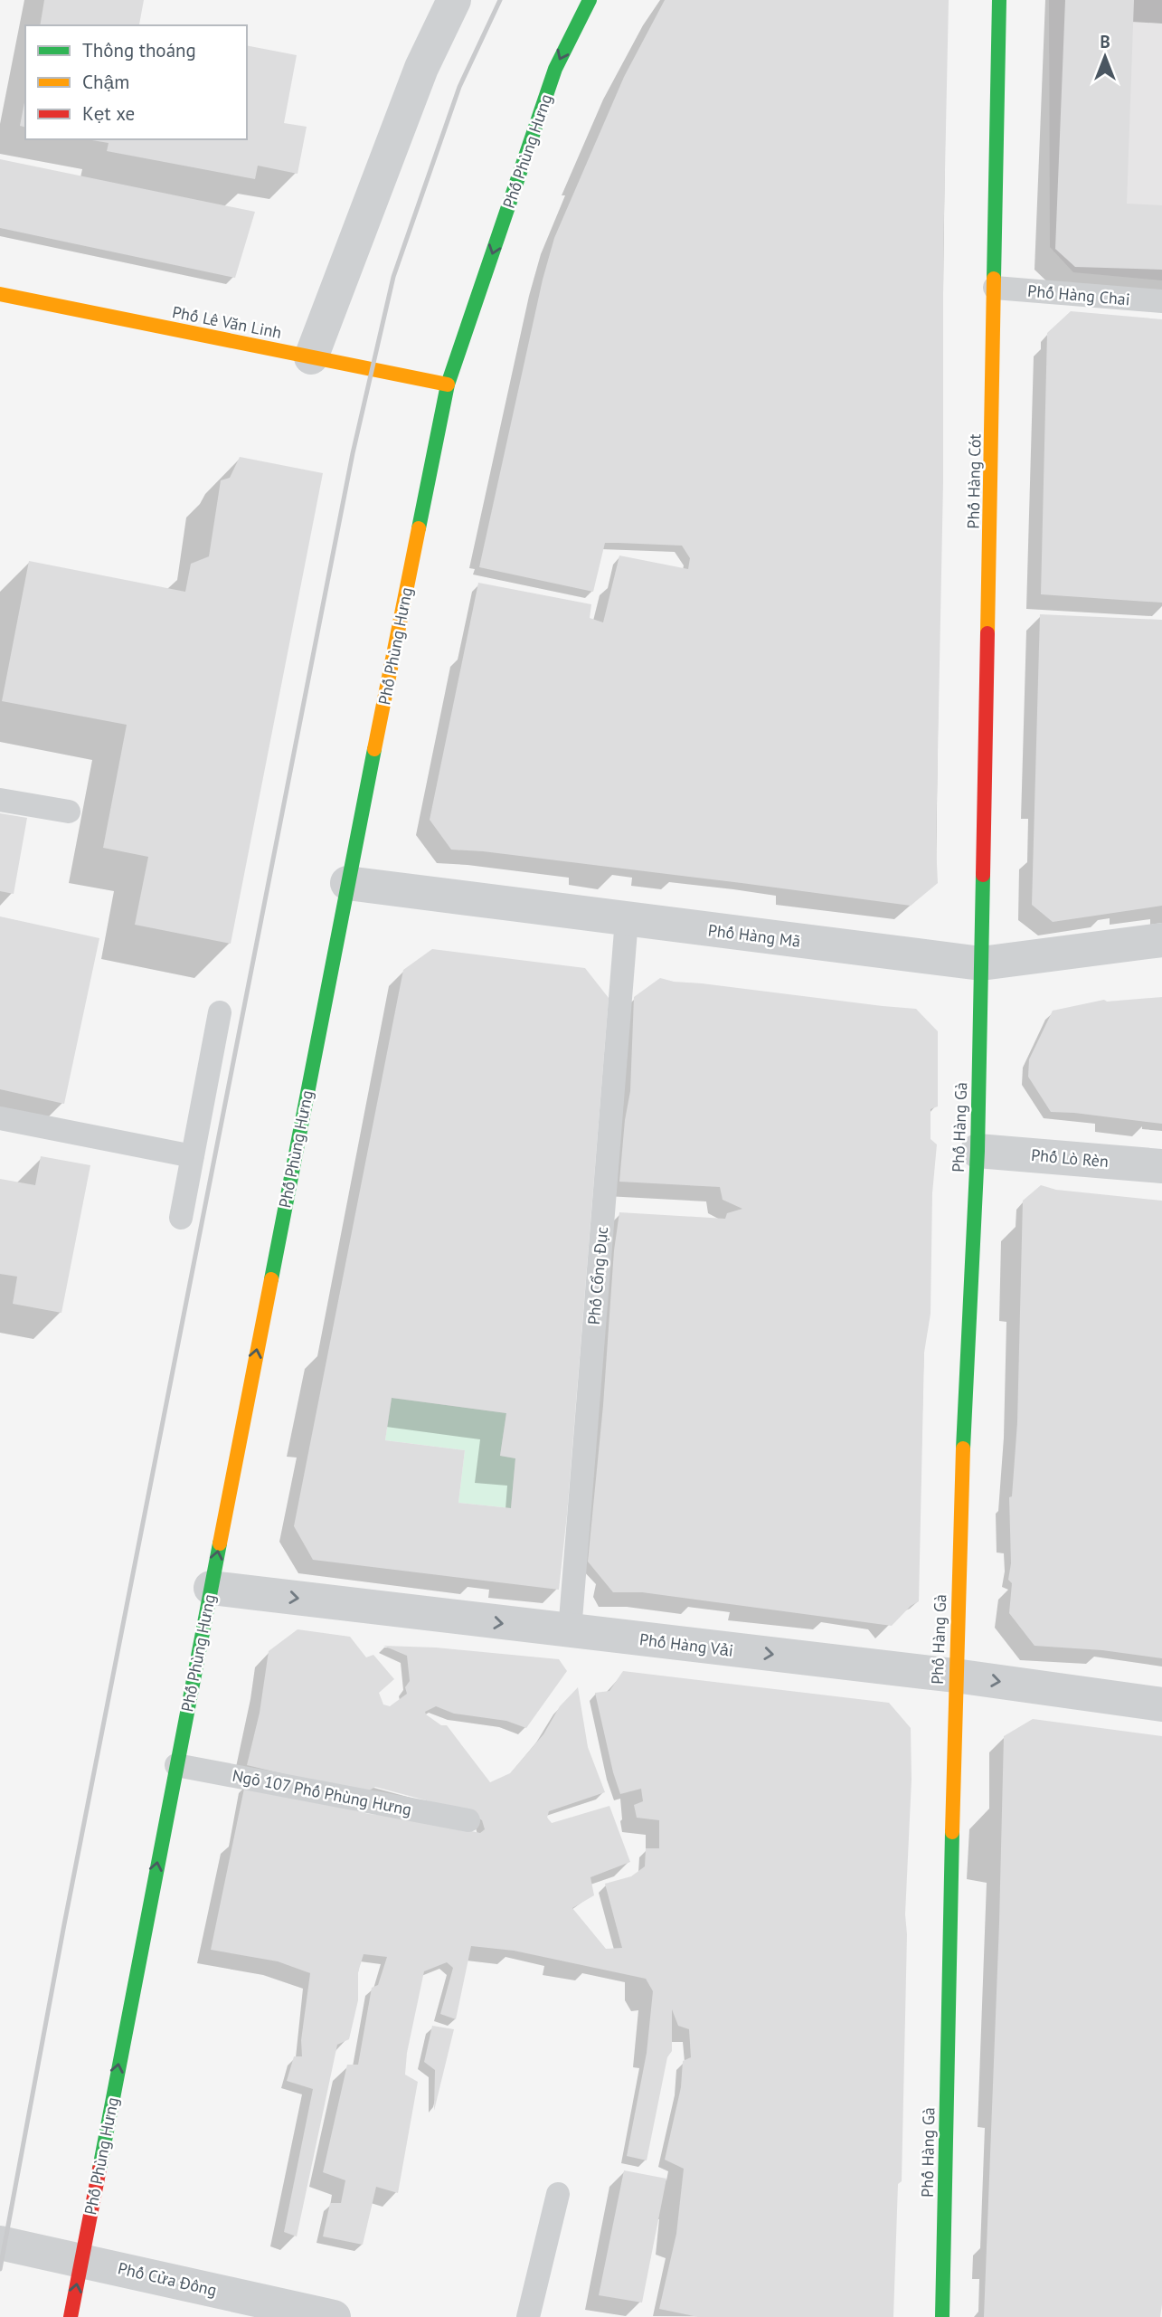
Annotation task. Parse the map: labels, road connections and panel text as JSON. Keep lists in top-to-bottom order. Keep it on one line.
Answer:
{"streets":{"street":["Phố Phùng Hưng","Phố Lê Văn Linh","Phố Hàng Cót","Phố Hàng Mã","Phố Hàng Gà","Phố Lò Rèn","Phố Hàng Vải","Phố Cửa Đông"],"lane":["Phố Hàng Chai","Phố Cổng Đục","Ngõ 107 Phố Phùng Hưng"]},"crossings":[["Phố Phùng Hưng","Phố Lê Văn Linh"],["Phố Phùng Hưng","Phố Hàng Mã"],["Phố Phùng Hưng","Phố Hàng Vải"],["Phố Phùng Hưng","Ngõ 107 Phố Phùng Hưng"],["Phố Phùng Hưng","Phố Cửa Đông"],["Phố Hàng Chai","Phố Hàng Cót"],["Phố Hàng Cót","Phố Hàng Mã"],["Phố Hàng Cót","Phố Hàng Gà"],["Phố Hàng Mã","Phố Hàng Gà"],["Phố Hàng Mã","Phố Cổng Đục"],["Phố Hàng Gà","Phố Lò Rèn"],["Phố Hàng Gà","Phố Hàng Vải"],["Phố Cổng Đục","Phố Hàng Vải"]],"one_way":["Phố Hàng Vải"],"legend":["Thông thoáng","Chậm","Kẹt xe"],"north":"top"}
